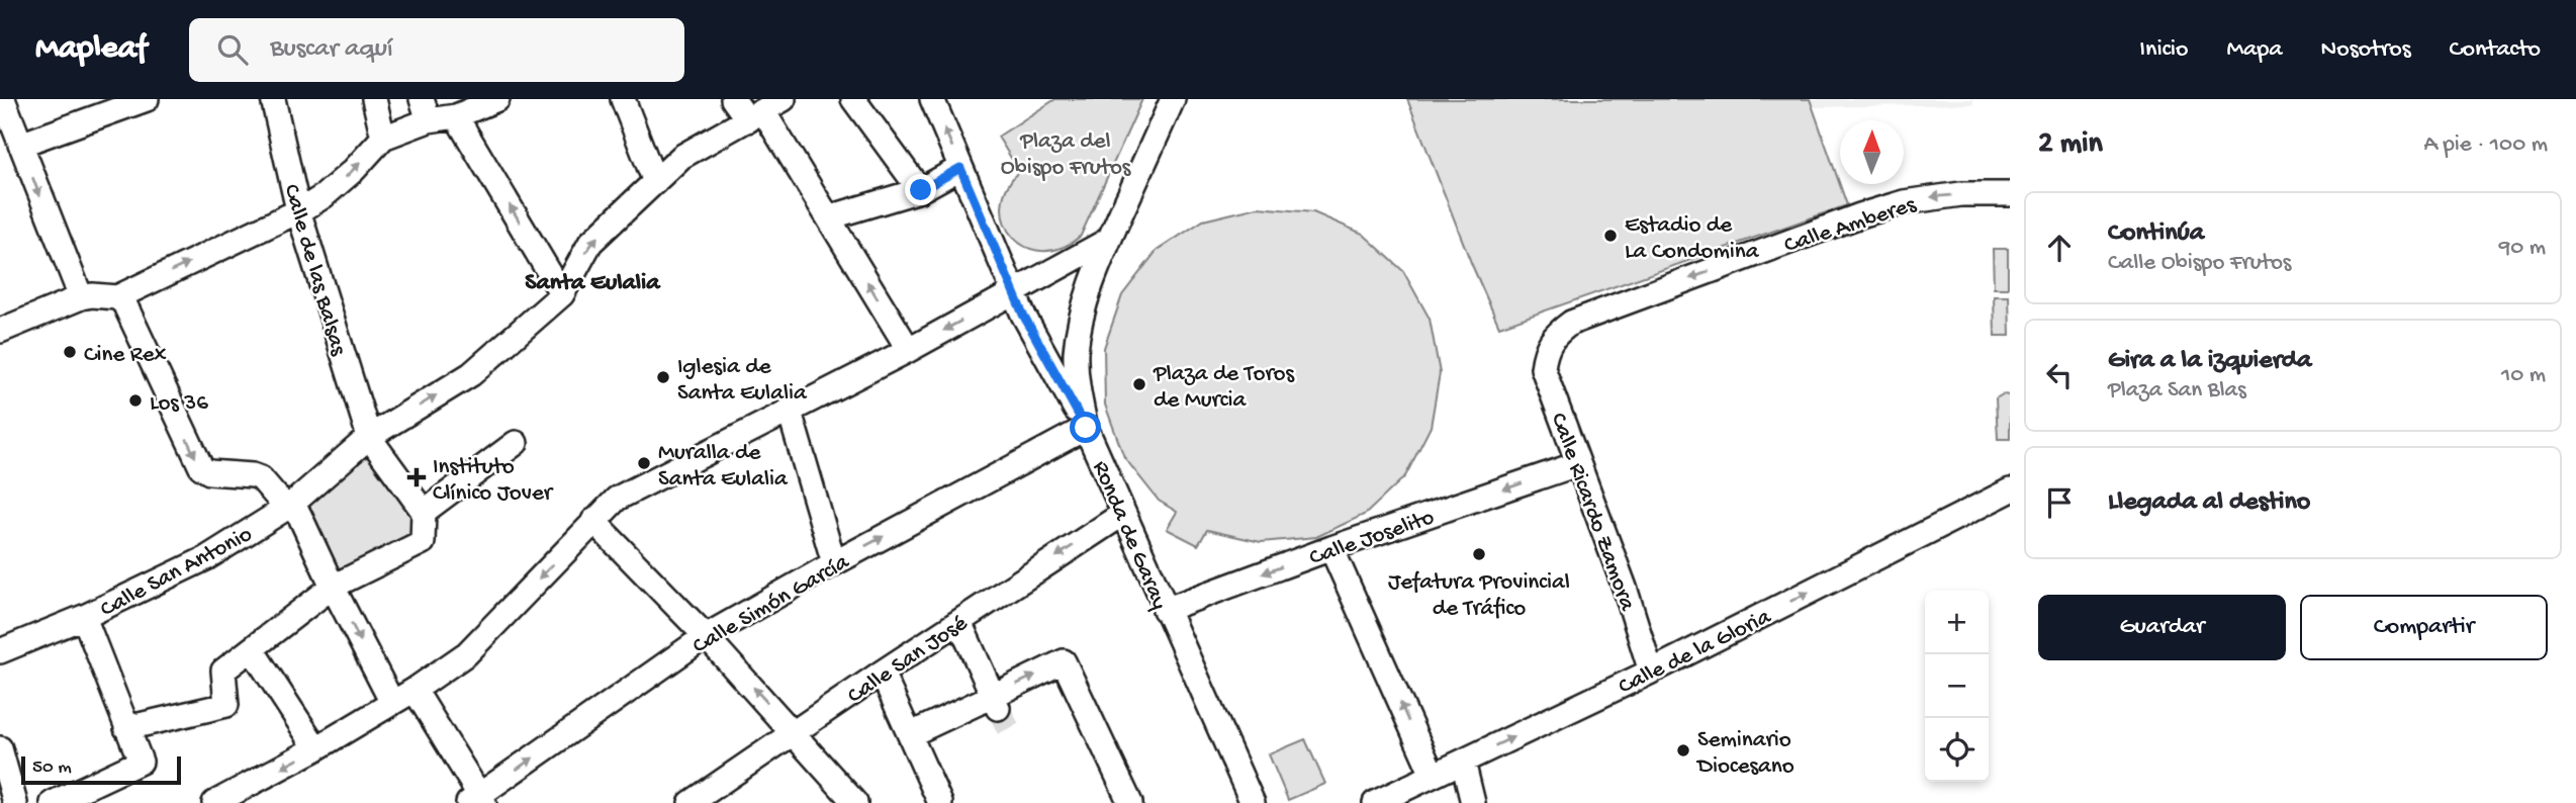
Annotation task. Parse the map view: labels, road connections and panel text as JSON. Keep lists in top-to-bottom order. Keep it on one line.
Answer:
{"streets":{"street":["Calle Amberes","Calle de las Balsas","Calle Ricardo Zamora","Ronda de Garay","Calle Joselito","Calle San Antonio","Calle Simón García","Calle de la Gloria","Calle San José"]},"crossings":[["Calle Amberes","Calle Ricardo Zamora"],["Calle de las Balsas","Calle San Antonio"],["Calle Ricardo Zamora","Calle Joselito"],["Calle Ricardo Zamora","Calle de la Gloria"],["Ronda de Garay","Calle Joselito"],["Ronda de Garay","Calle Simón García"],["Ronda de Garay","Calle San José"]],"one_way":["Calle Amberes","Calle Joselito","Calle de la Gloria","Calle San José"],"districts":["Santa Eulalia"],"parks":["Plaza del Obispo Frutos"],"places":{"other":["Estadio de La Condomina","Cine Rex","Iglesia de Santa Eulalia","Plaza de Toros de Murcia","Los 36","Muralla de Santa Eulalia","Jefatura Provincial de Tráfico","Seminario Diocesano"],"health":["Instituto Clínico Jover"]},"scale_bar":"50 m","north":"top","page":{"header":"Mapleaf","search":"Buscar aquí","nav":["Inicio","Mapa","Nosotros","Contacto"],"heading":["2 min","A pie · 100 m"],"list":[["Continúa","Calle Obispo Frutos","90 m"],["Gira a la izquierda","Plaza San Blas","10 m"],"Llegada al destino"],"buttons":["Guardar","Compartir"],"map_buttons":["+","−"],"scale":"50 m"}}
